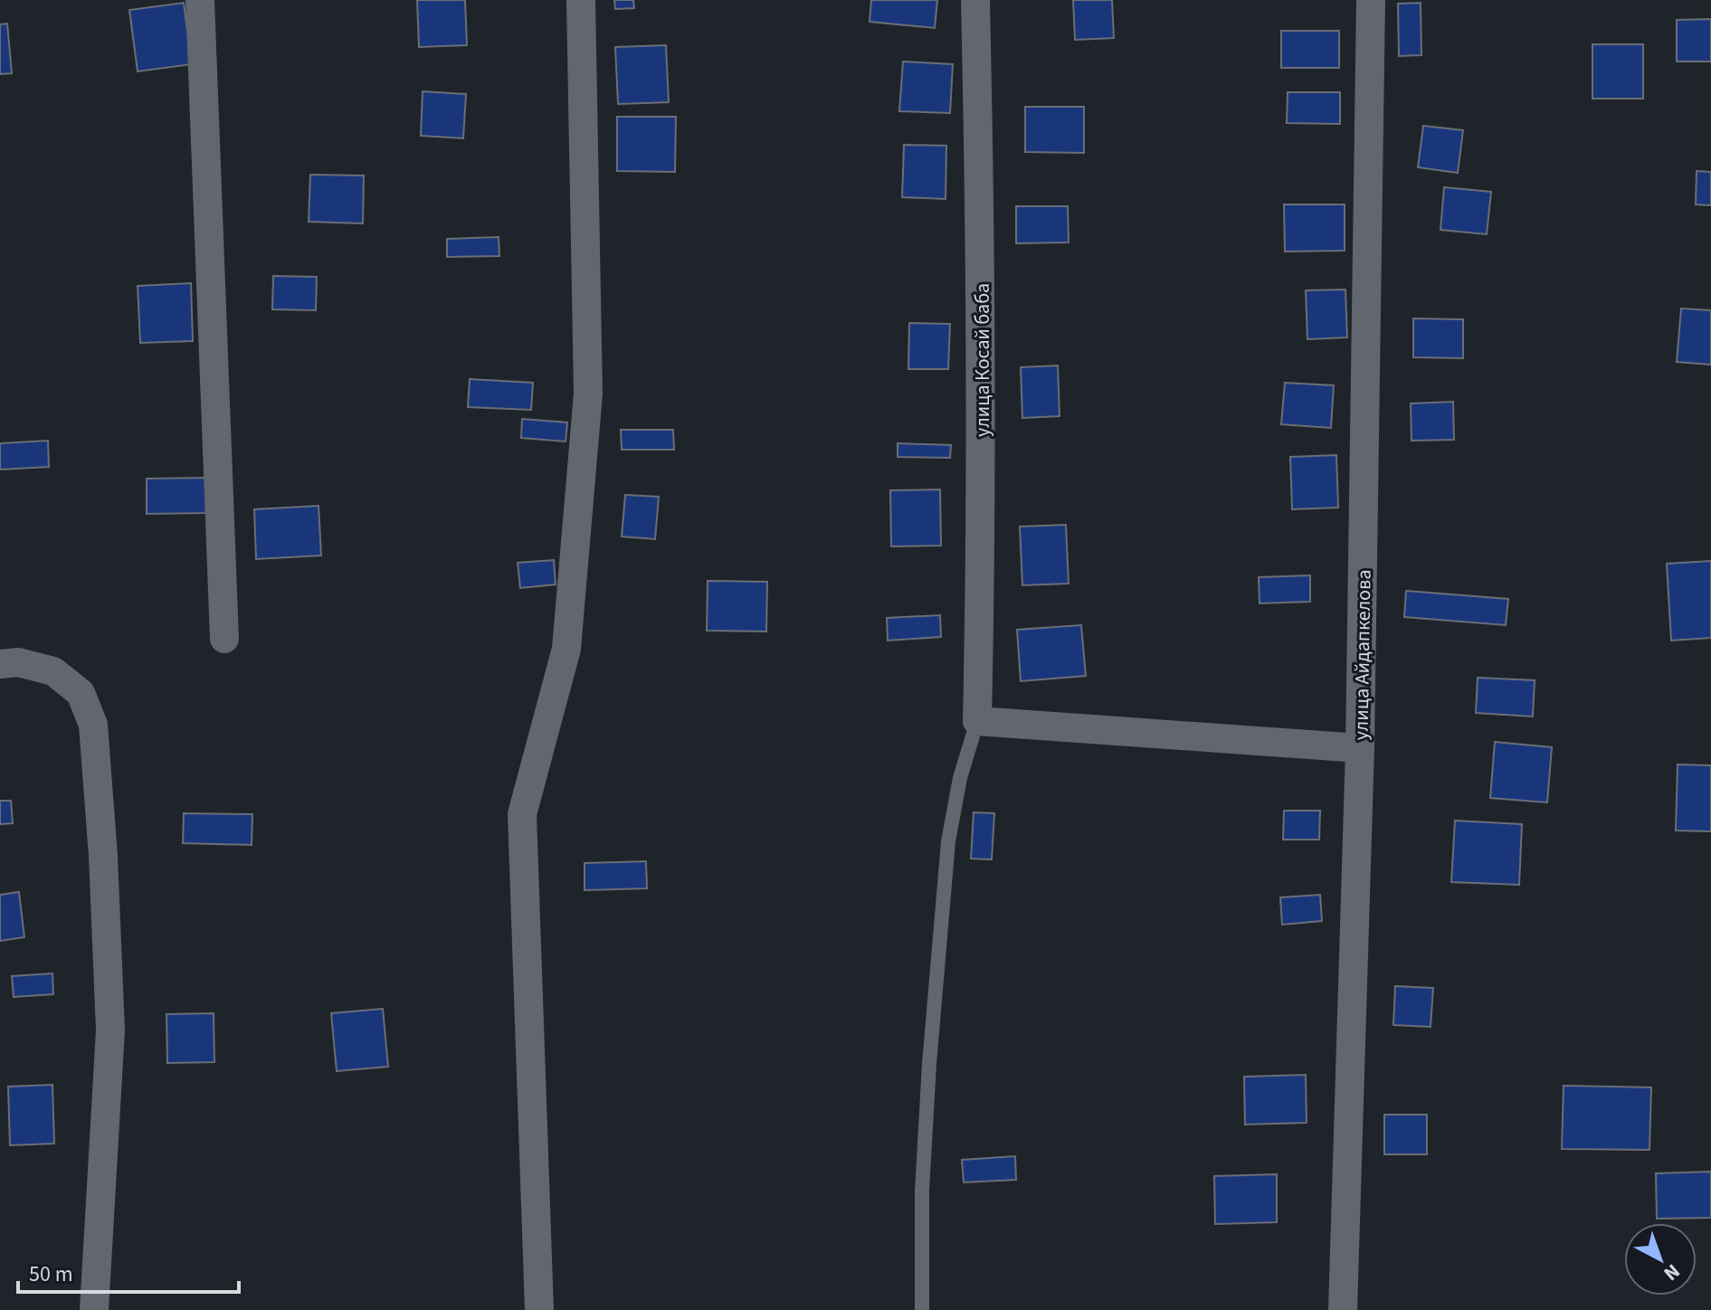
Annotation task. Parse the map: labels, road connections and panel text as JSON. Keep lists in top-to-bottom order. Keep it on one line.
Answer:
{"streets":{"street":["улица Косай баба","улица Айдапкелова"]},"scale_bar":"50 m","north":"bottom right"}
